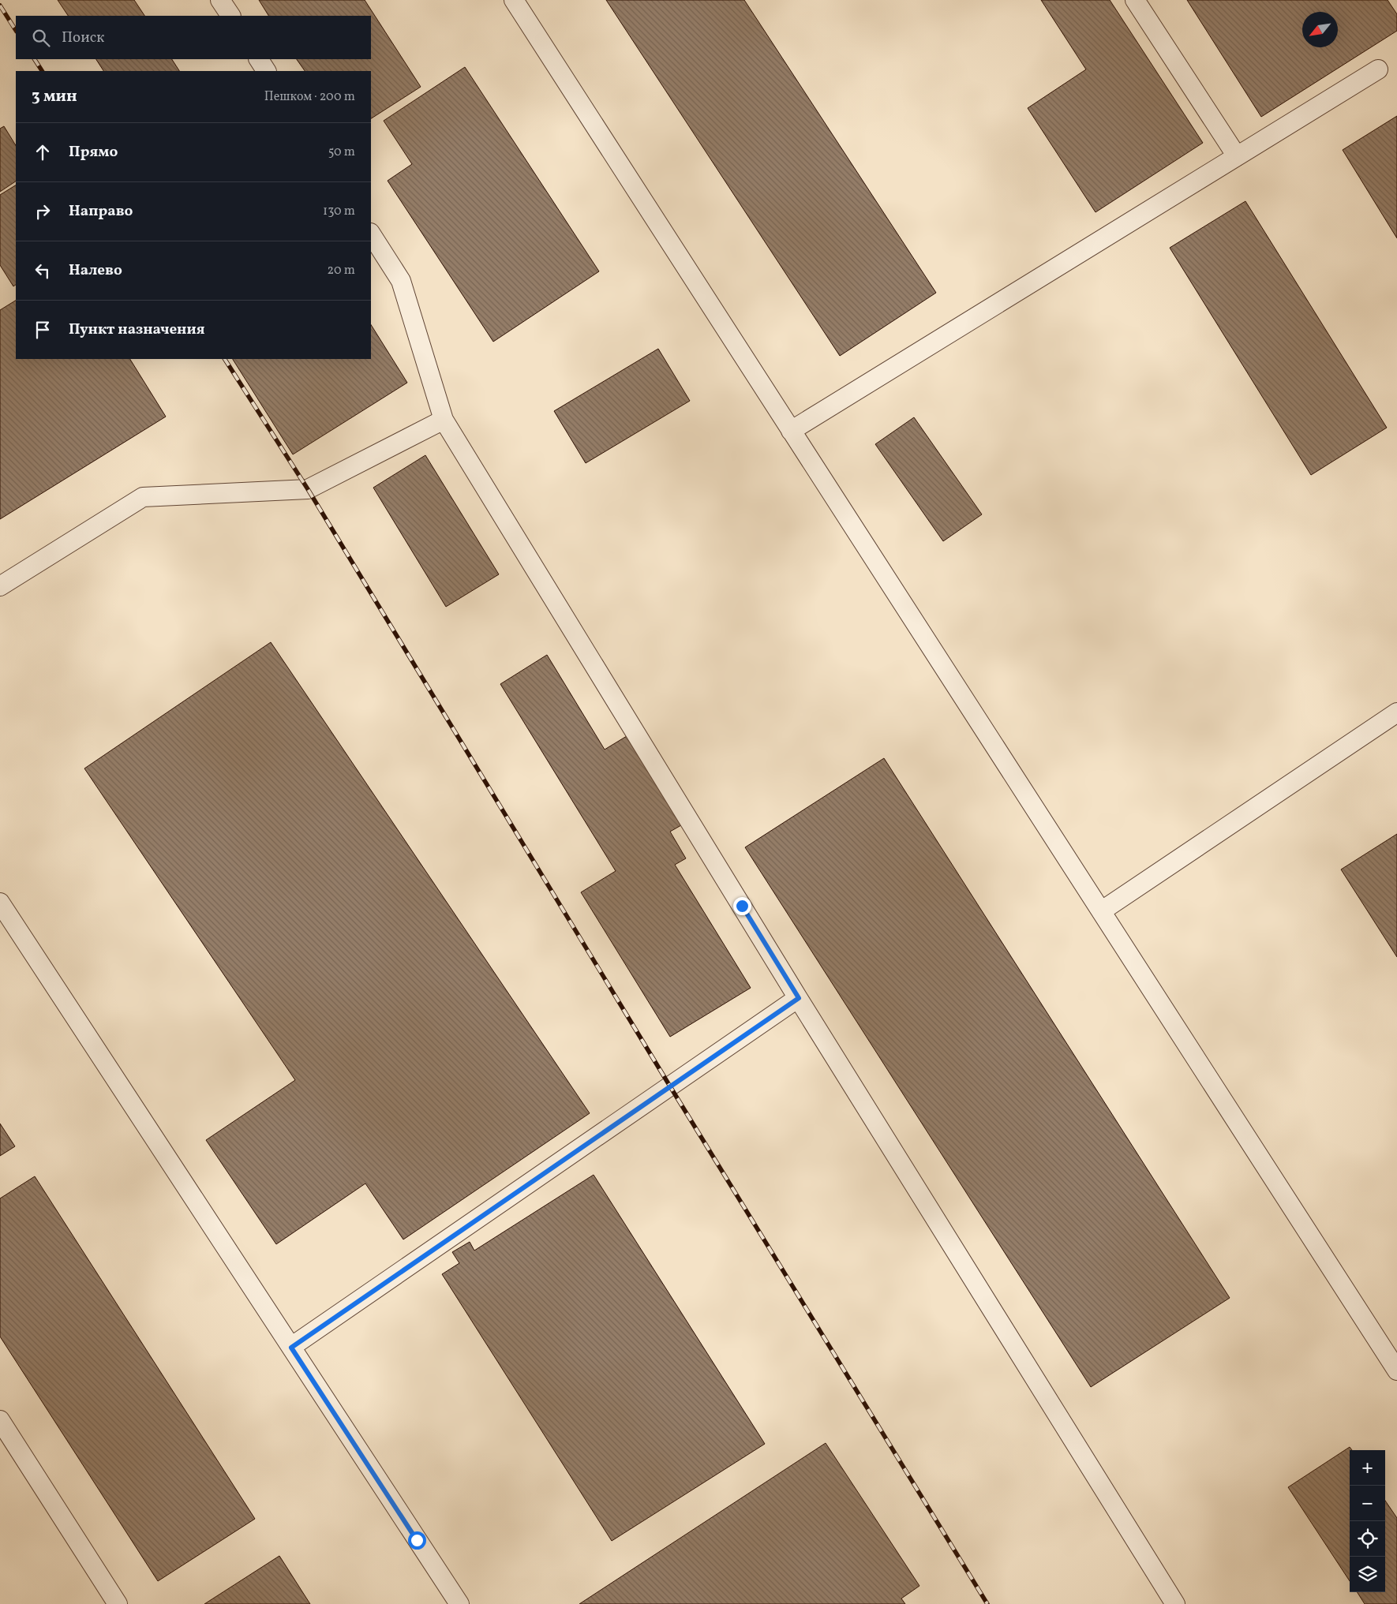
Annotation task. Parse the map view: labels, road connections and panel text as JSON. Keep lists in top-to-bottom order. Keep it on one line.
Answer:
{"north":"bottom left","page":{"search":"Поиск","heading":["3 мин","Пешком · 200 m"],"list":[["Прямо","50 m"],["Направо","130 m"],["Налево","20 m"],"Пункт назначения"],"map_buttons":["+","−"]}}
